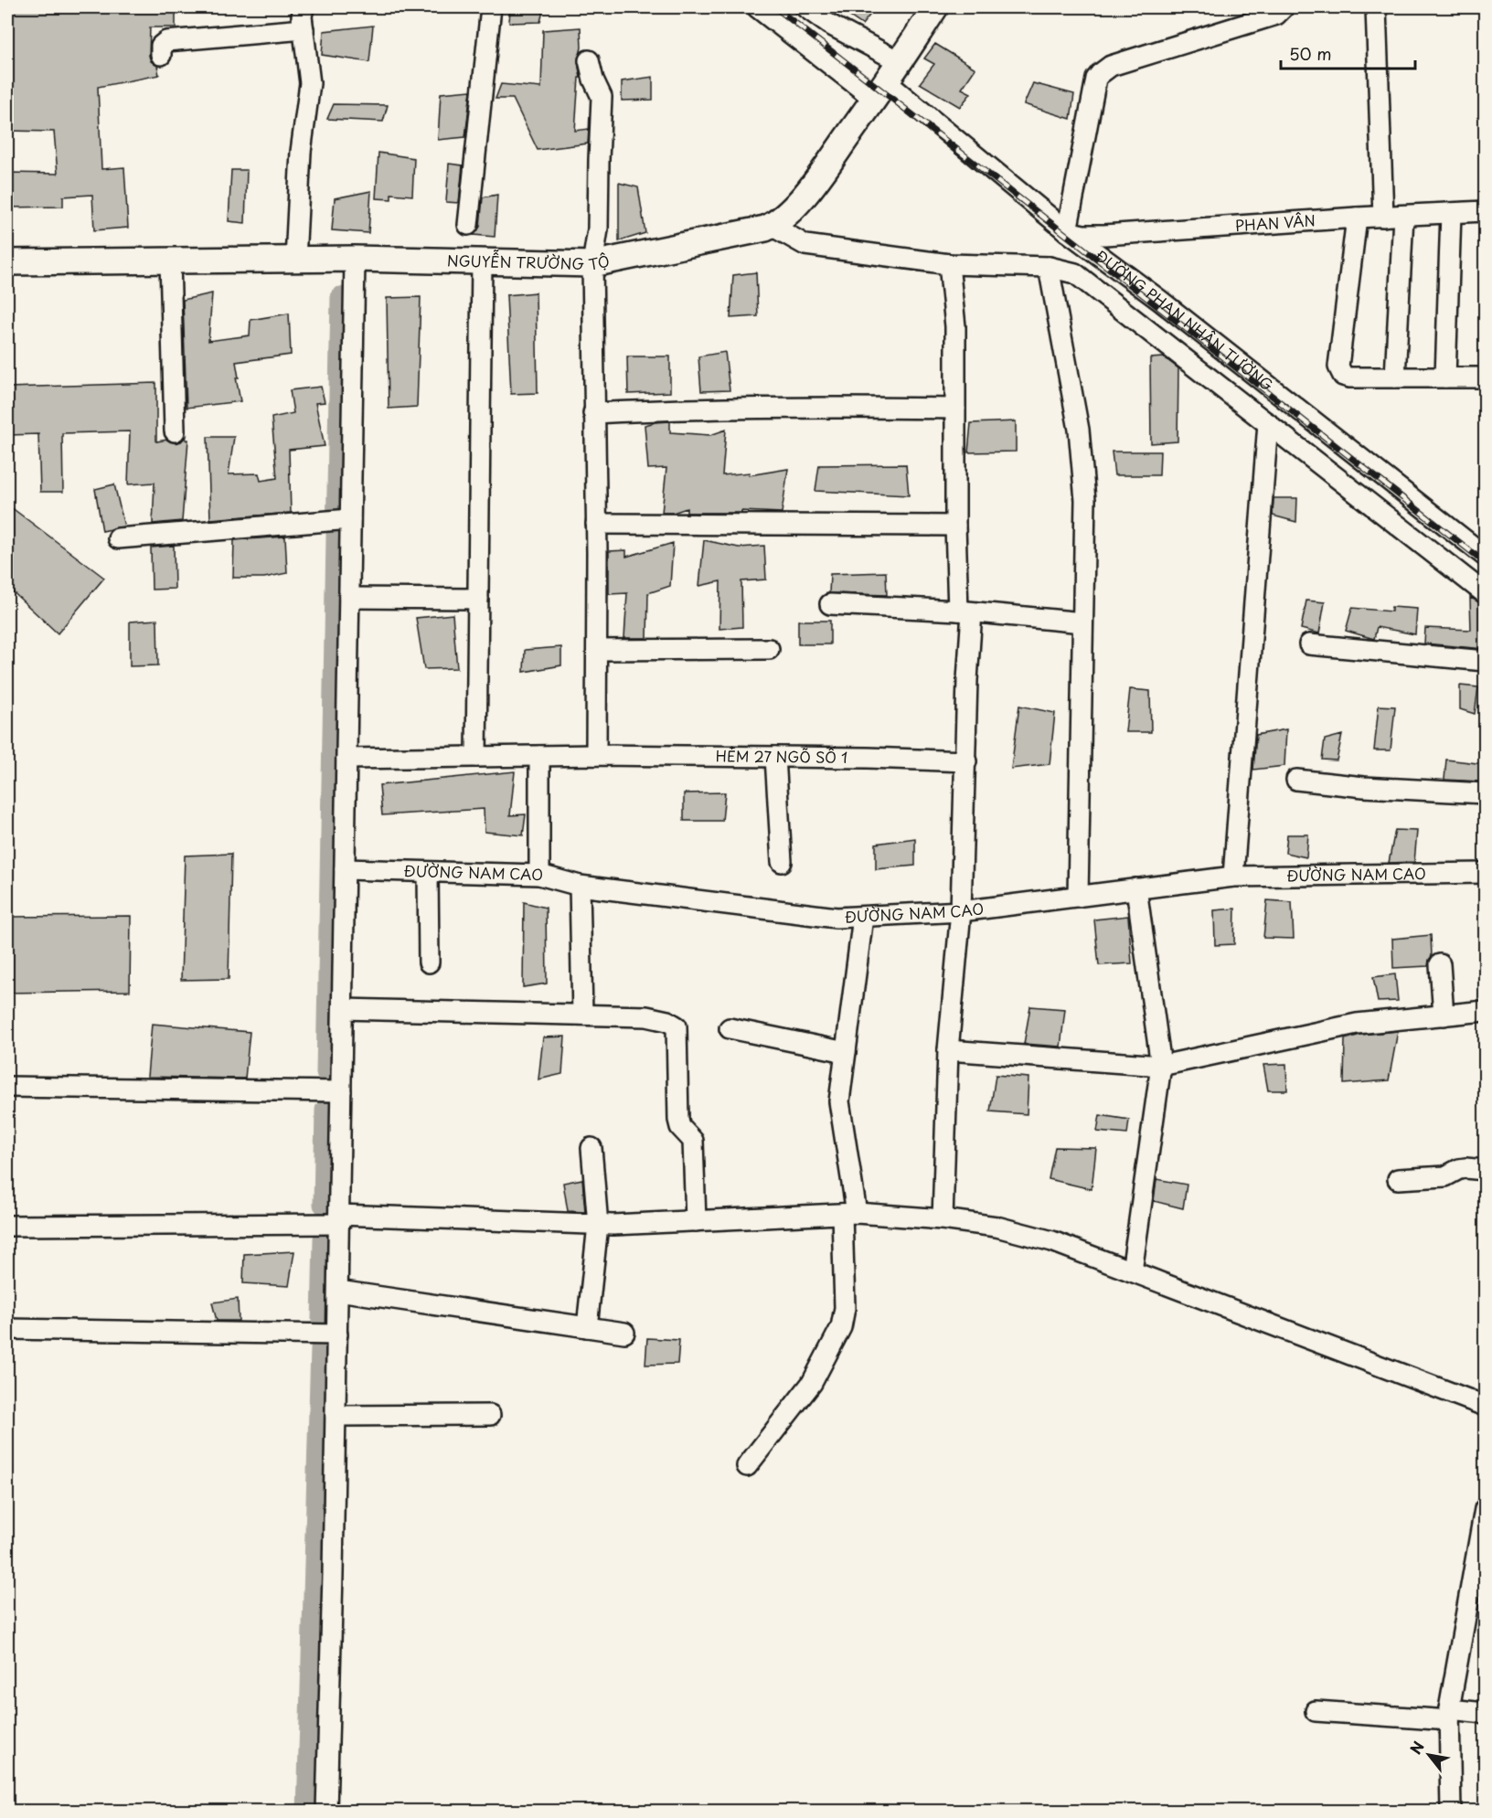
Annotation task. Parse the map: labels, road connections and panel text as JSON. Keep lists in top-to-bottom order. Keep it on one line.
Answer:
{"streets":{"main road":["NGUYỄN TRƯỜNG TỘ"],"street":["PHAN VÂN","ĐƯỜNG PHAN NHÂN TƯỜNG","HẺM 27 NGÕ SỐ 1","ĐƯỜNG NAM CAO"]},"crossings":[["PHAN VÂN","ĐƯỜNG PHAN NHÂN TƯỜNG"],["NGUYỄN TRƯỜNG TỘ","ĐƯỜNG PHAN NHÂN TƯỜNG"]],"scale_bar":"50 m","north":"top left"}
